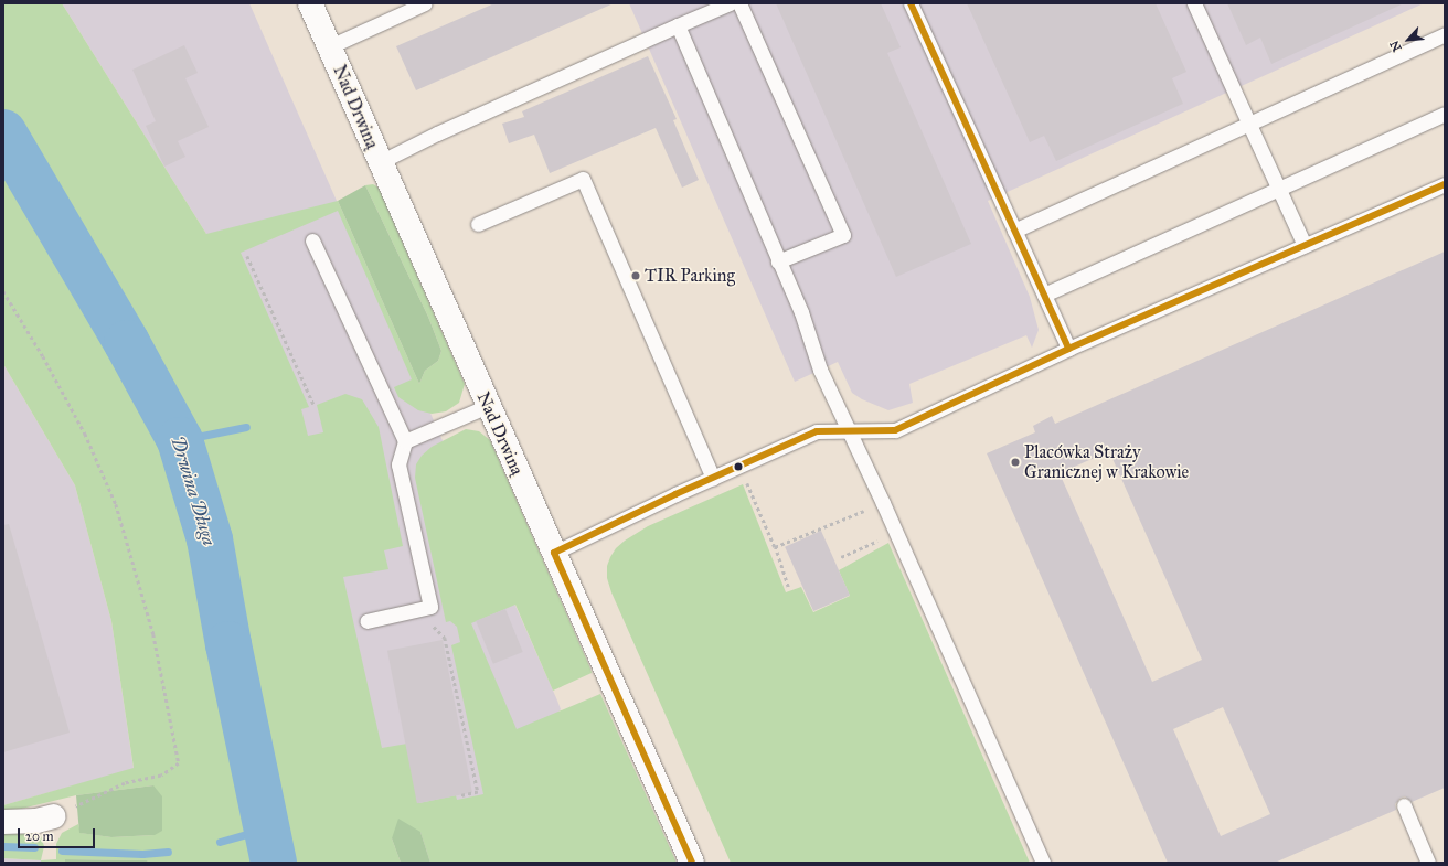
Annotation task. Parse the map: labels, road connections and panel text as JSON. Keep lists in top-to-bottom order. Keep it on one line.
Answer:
{"streets":{"street":["Nad Drwiną"]},"water":["Drwina Długa"],"places":["TIR Parking","Placówka Straży Granicznej w Krakowie"],"scale_bar":"20 m","north":"bottom left"}
